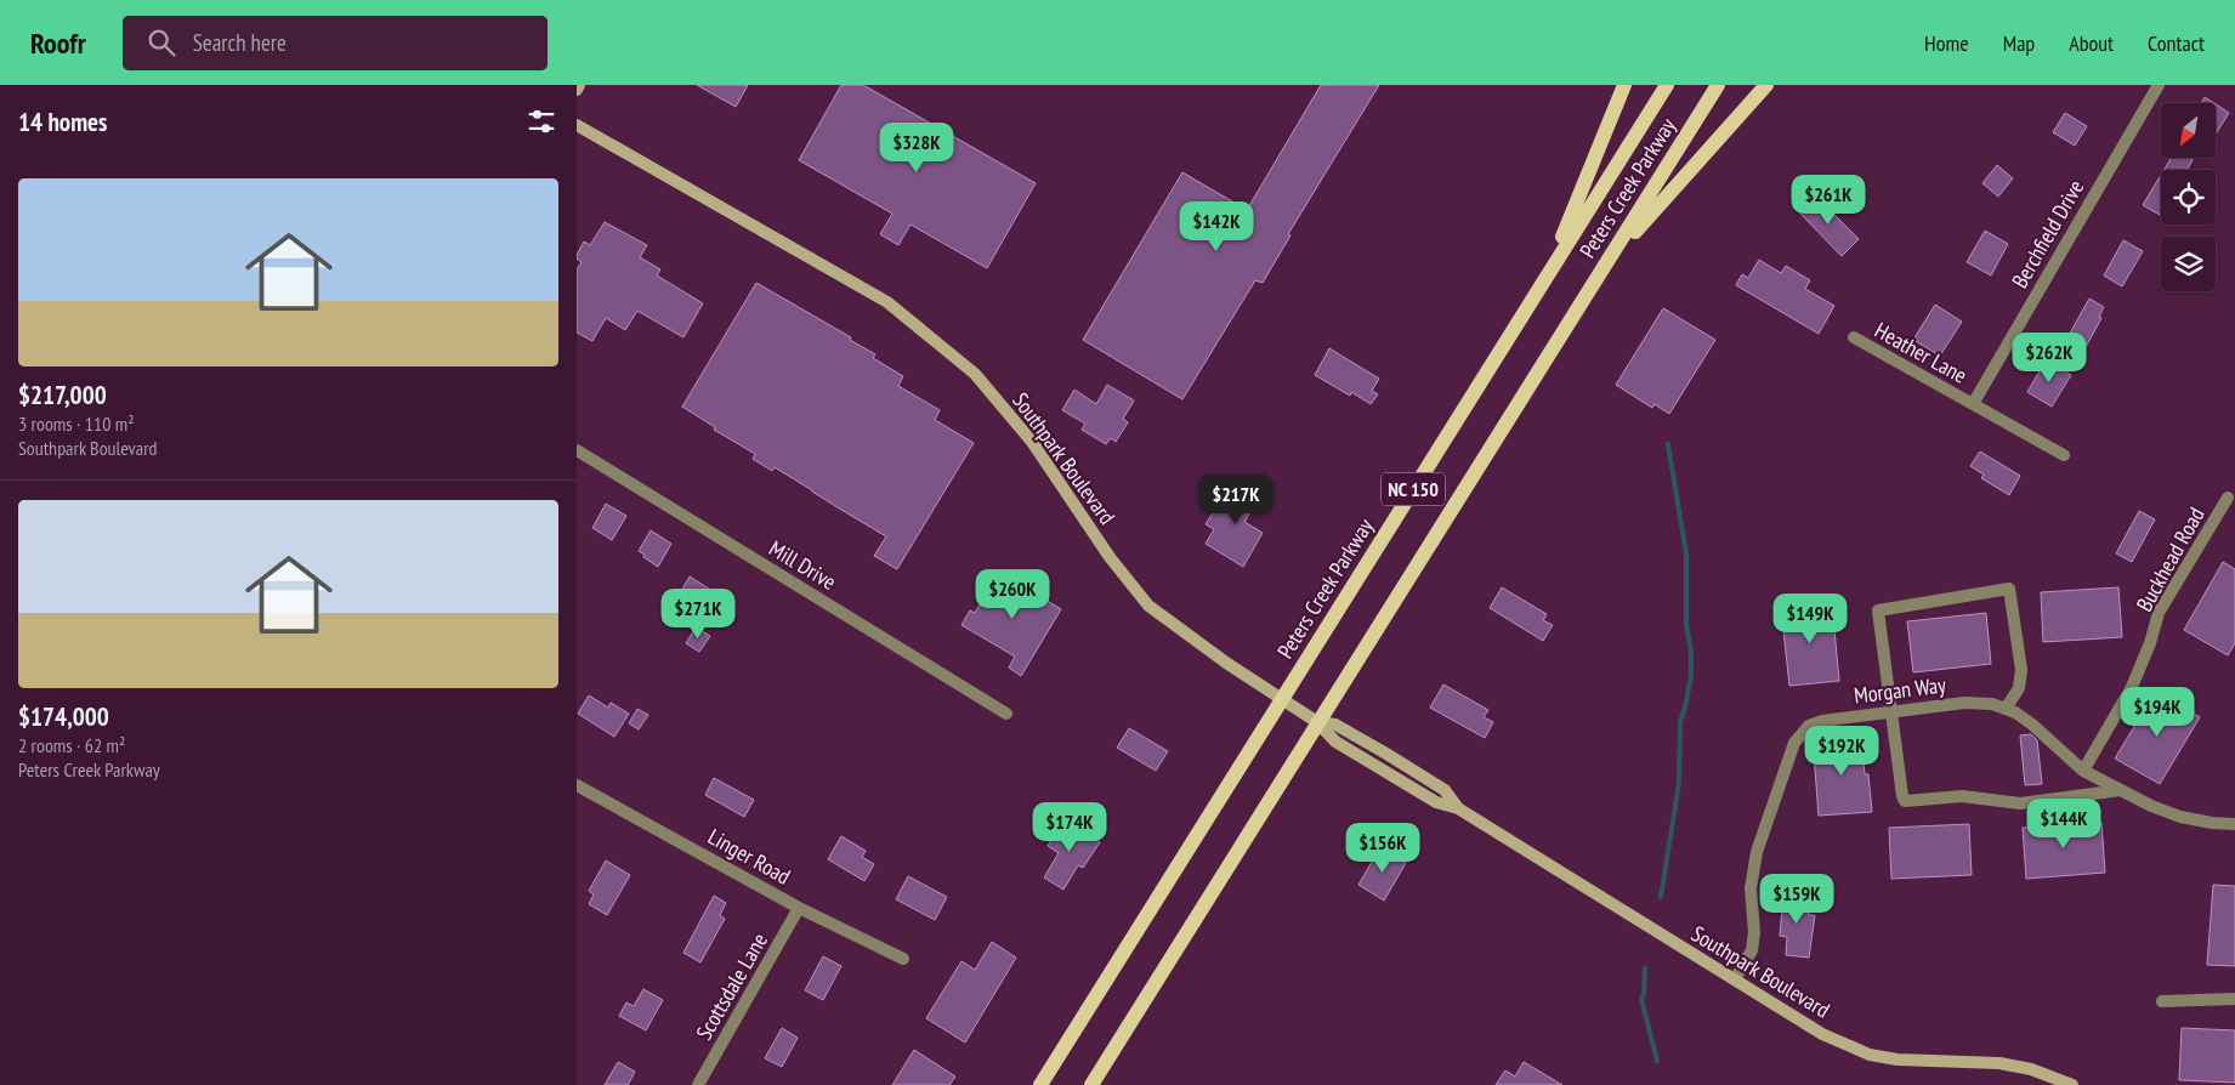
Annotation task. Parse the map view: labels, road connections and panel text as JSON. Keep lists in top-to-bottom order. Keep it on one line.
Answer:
{"streets":{"main road":["Peters Creek Parkway","NC 150"],"street":["Berchfield Drive","Heather Lane","Southpark Boulevard","Buckhead Road","Mill Drive","Morgan Way","Linger Road","Scottsdale Lane"]},"crossings":[["Peters Creek Parkway","Southpark Boulevard"],["Berchfield Drive","Heather Lane"],["Southpark Boulevard","Morgan Way"],["Buckhead Road","Morgan Way"],["Linger Road","Scottsdale Lane"]],"north":"bottom left","page":{"header":"Roofr","search":"Search here","nav":["Home","Map","About","Contact"],"heading":"14 homes","price":["$328K","$261K","$142K","$262K","$217K","$260K","$271K","$149K","$194K","$192K","$144K","$174K","$156K","$159K"],"list":[{"name":"$217,000","note":"3 rooms · 110 m² · Southpark Boulevard"},{"name":"$174,000","note":"2 rooms · 62 m² · Peters Creek Parkway"}]}}
